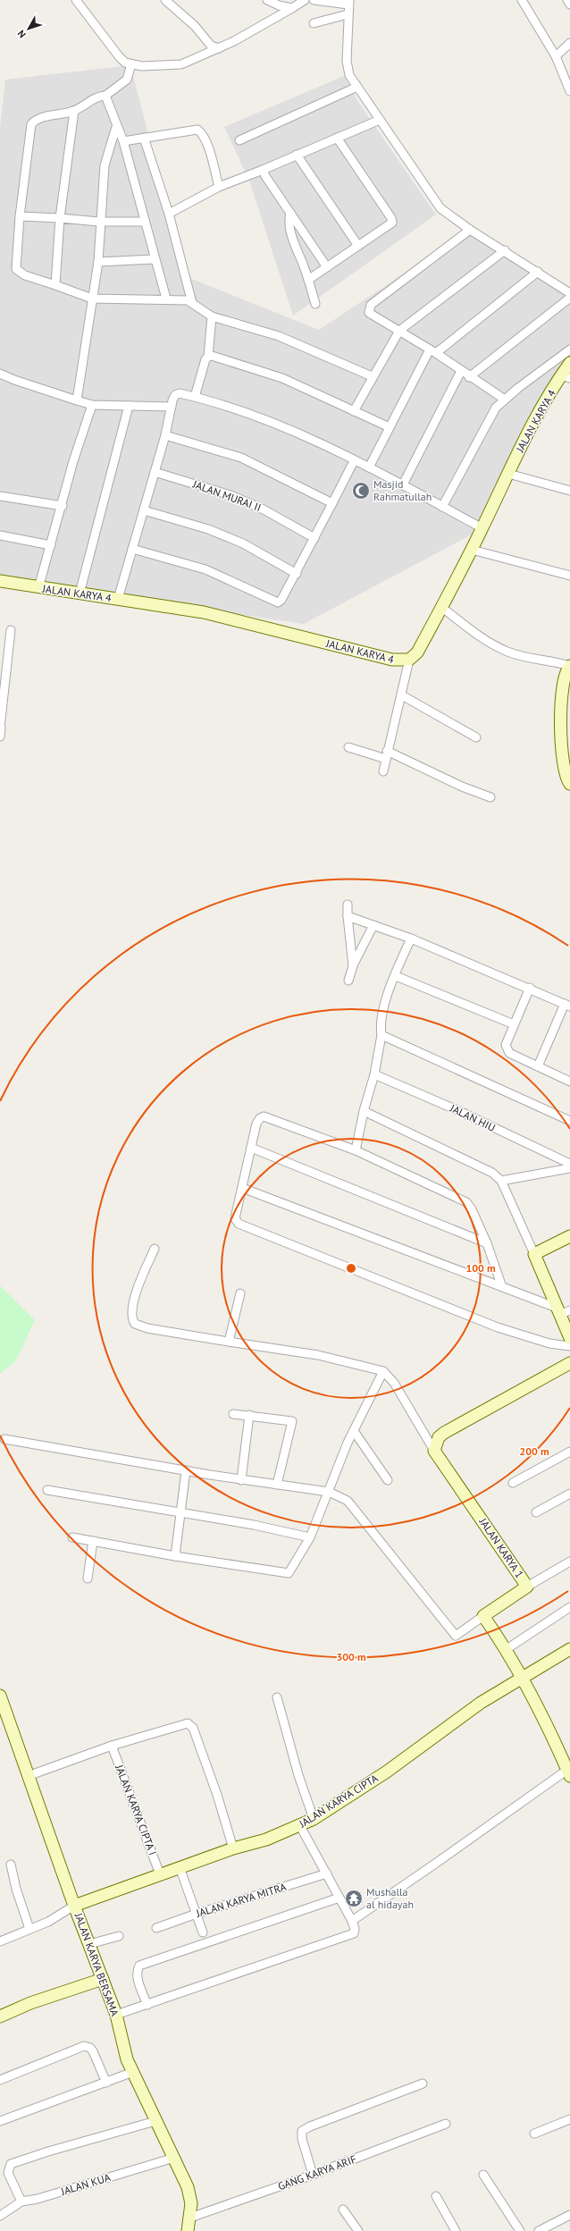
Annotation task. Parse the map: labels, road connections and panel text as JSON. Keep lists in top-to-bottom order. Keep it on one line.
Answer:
{"streets":{"street":["JALAN KARYA 4","JALAN MURAI II","JALAN HIU","JALAN KARYA 1","JALAN KARYA CIPTA","JALAN KARYA CIPTA I","JALAN KARYA MITRA","JALAN KARYA BERSAMA","GANG KARYA ARIF","JALAN KUA"]},"crossings":[["JALAN KARYA CIPTA","JALAN KARYA CIPTA I"],["JALAN KARYA CIPTA","JALAN KARYA BERSAMA"],["JALAN KARYA BERSAMA","GANG KARYA ARIF"],["JALAN KARYA BERSAMA","JALAN KUA"]],"places":{"mosque":["Masjid Rahmatullah"],"temple":["Mushalla al hidayah"]},"north":"bottom left","rings":["100 m","200 m","300 m"]}
